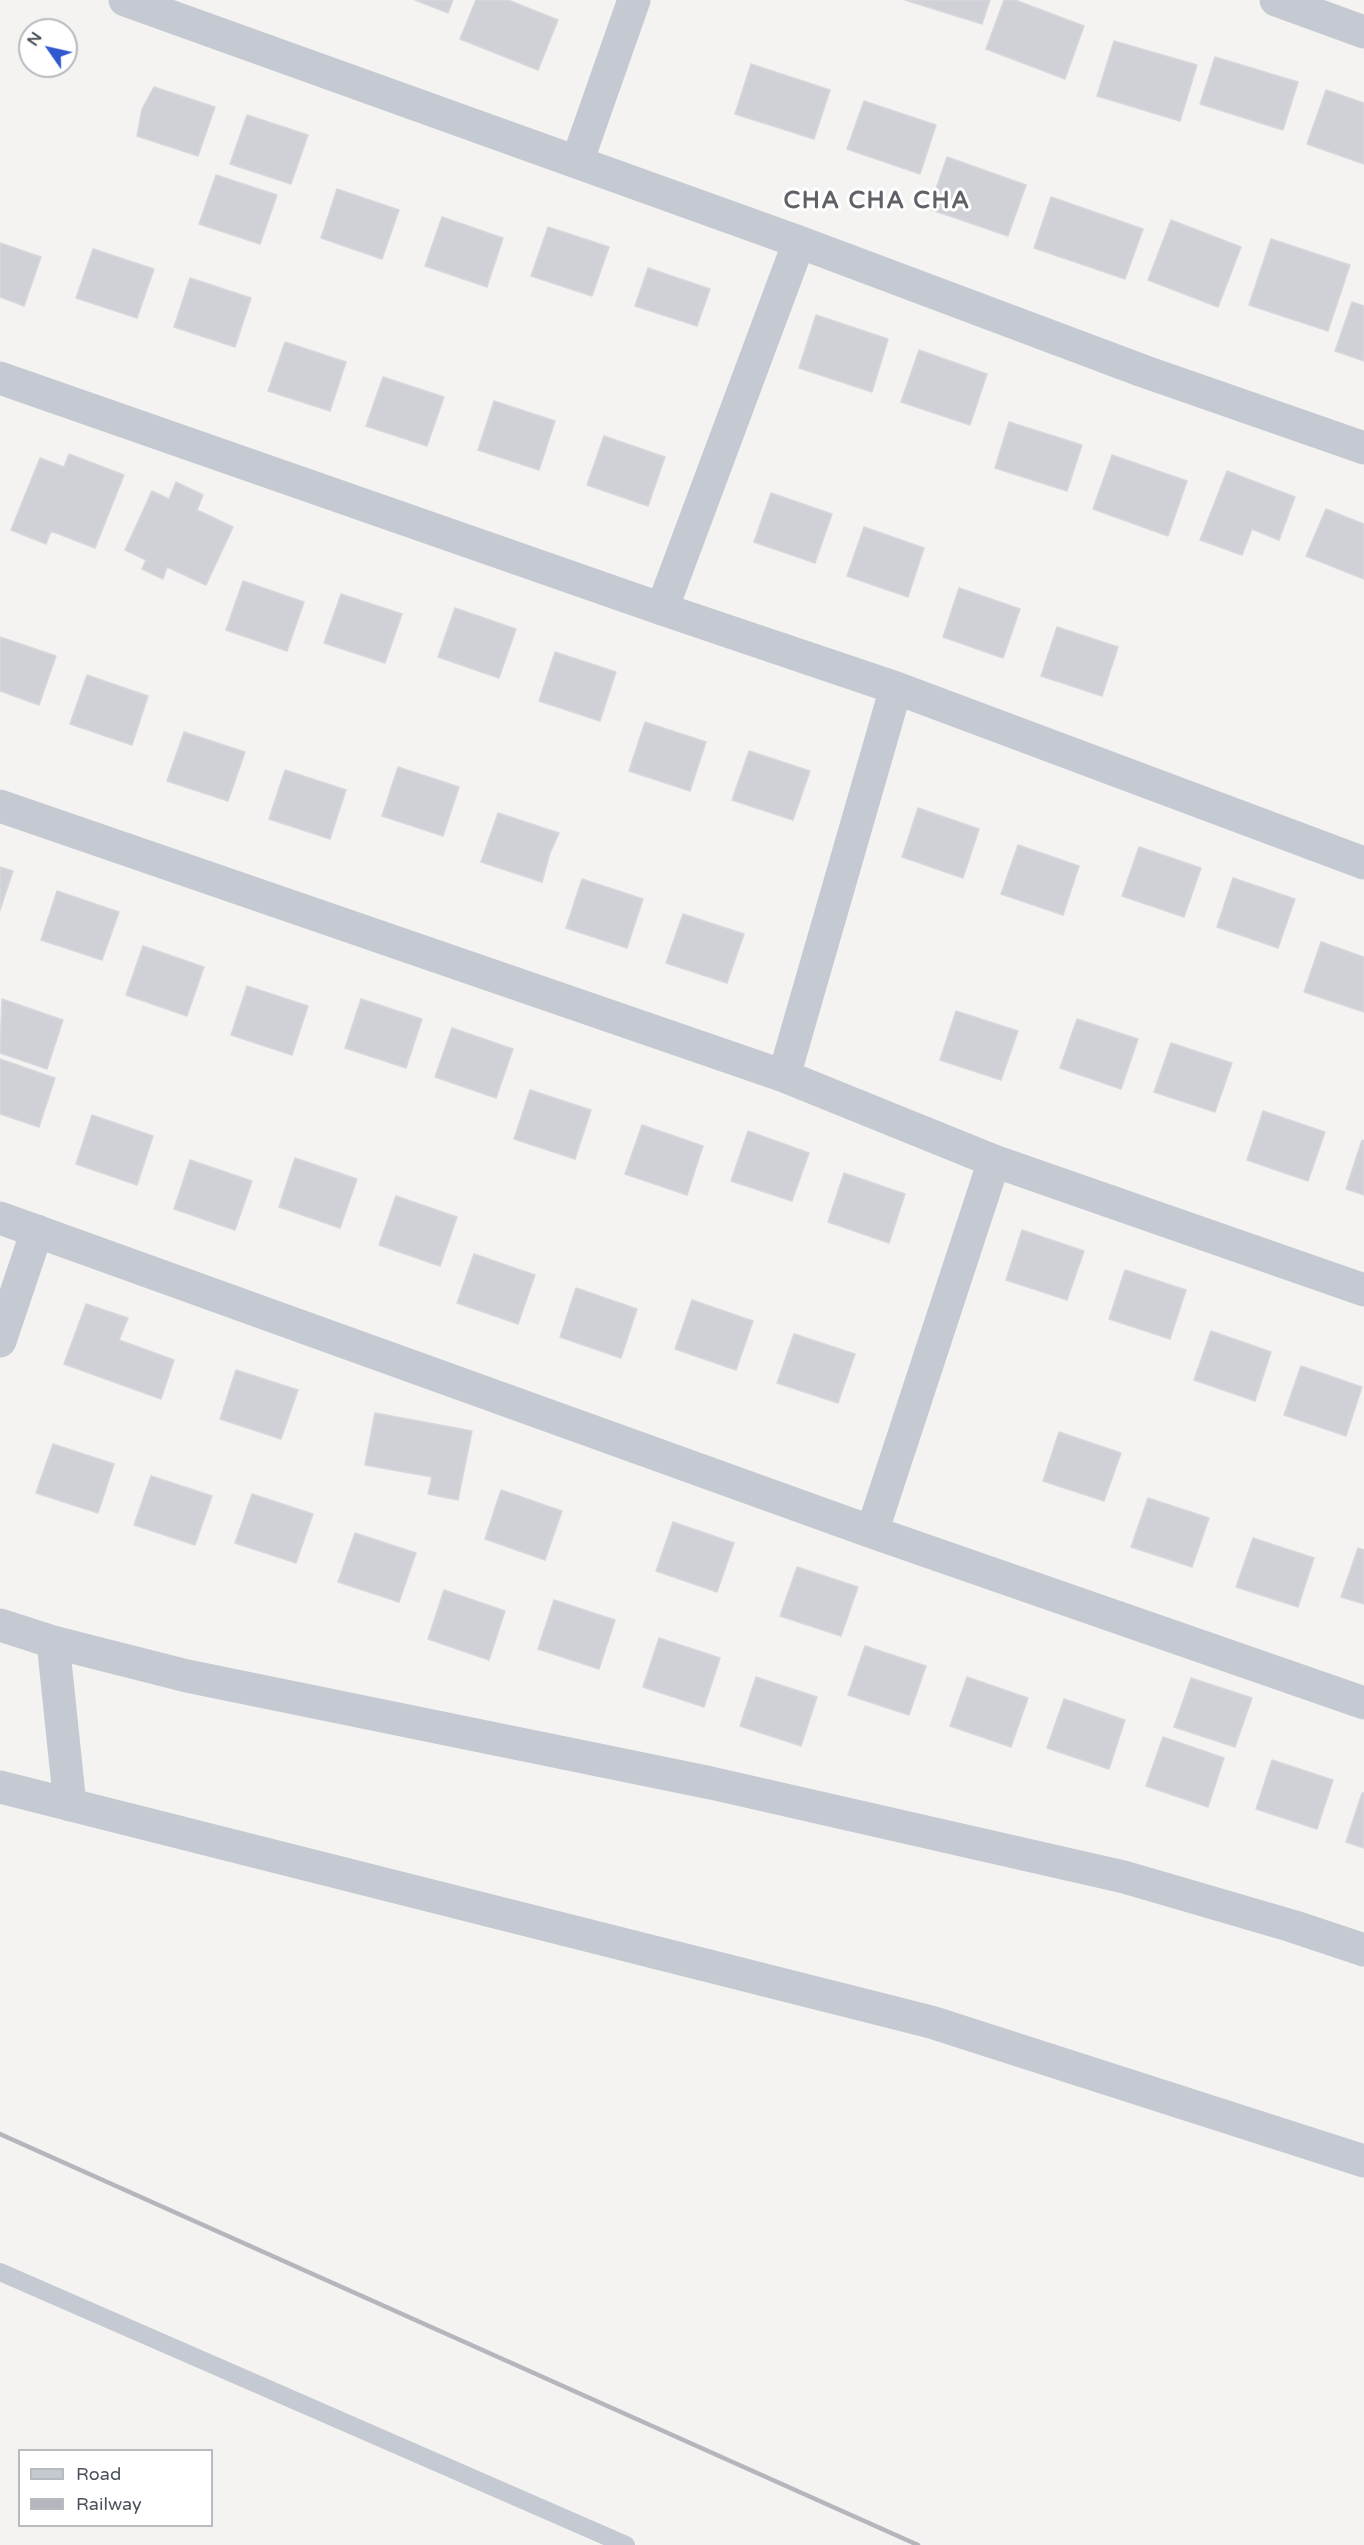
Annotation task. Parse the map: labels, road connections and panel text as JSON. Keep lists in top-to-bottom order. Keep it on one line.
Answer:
{"districts":["CHA CHA CHA"],"legend":["Road","Railway"],"north":"top left"}
